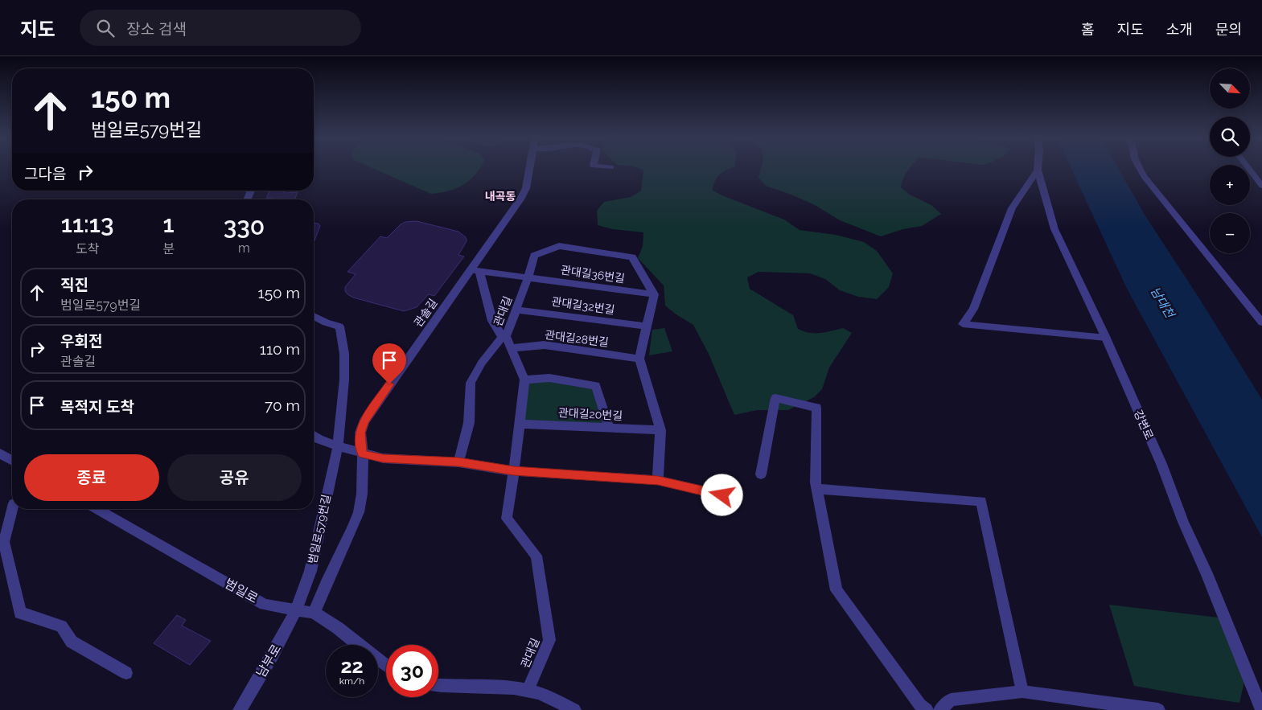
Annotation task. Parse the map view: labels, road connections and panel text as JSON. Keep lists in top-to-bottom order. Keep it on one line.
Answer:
{"streets":{"street":["관대길36번길","관대길32번길","관대길","관솔길","관대길28번길","관대길20번길","강변로","범일로579번길","범일로","남부로"]},"crossings":[["관대길36번길","관대길"],["관대길32번길","관대길"],["관대길","관대길28번길"],["관대길","관대길20번길"],["관솔길","범일로"],["범일로579번길","범일로"],["범일로579번길","남부로"],["범일로","남부로"]],"districts":["내곡동"],"water":["남대천"],"north":"bottom right","page":{"header":"지도","search":"장소 검색","nav":["홈","지도","소개","문의"],"map_buttons":["+","−"],"turn":["150 m","범일로579번길"],"then":"그다음","eta":["11:13","도착","1","분","330","m"],"list":[{"name":"직진","note":"범일로579번길","value":"150 m"},{"name":"우회전","note":"관솔길","value":"110 m"},{"name":"목적지 도착","value":"70 m"}],"buttons":["종료","공유"],"speed":"22 km/h","limit":"30"}}
